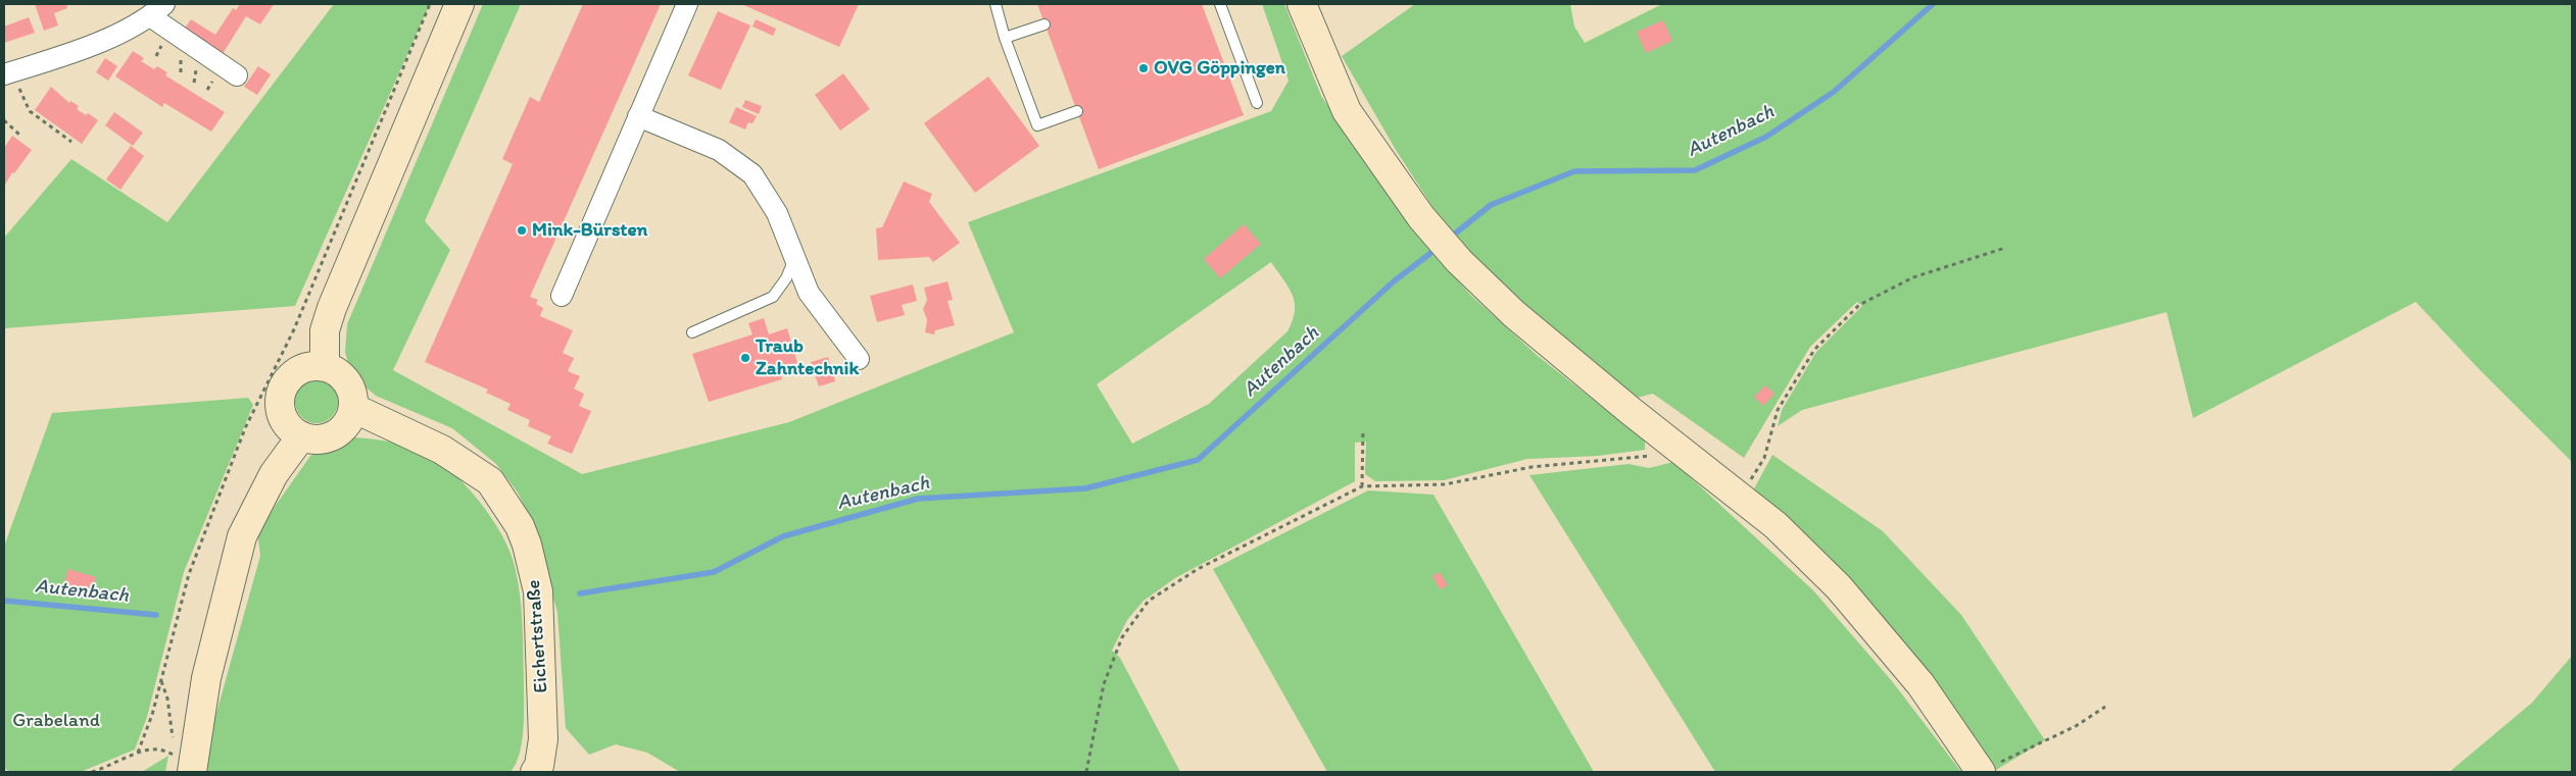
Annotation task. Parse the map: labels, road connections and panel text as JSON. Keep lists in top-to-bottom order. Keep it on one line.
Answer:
{"streets":{"street":["Eichertstraße"]},"water":["Autenbach"],"parks":["Grabeland"],"places":["OVG Göppingen","Mink-Bürsten","Traub Zahntechnik"]}
